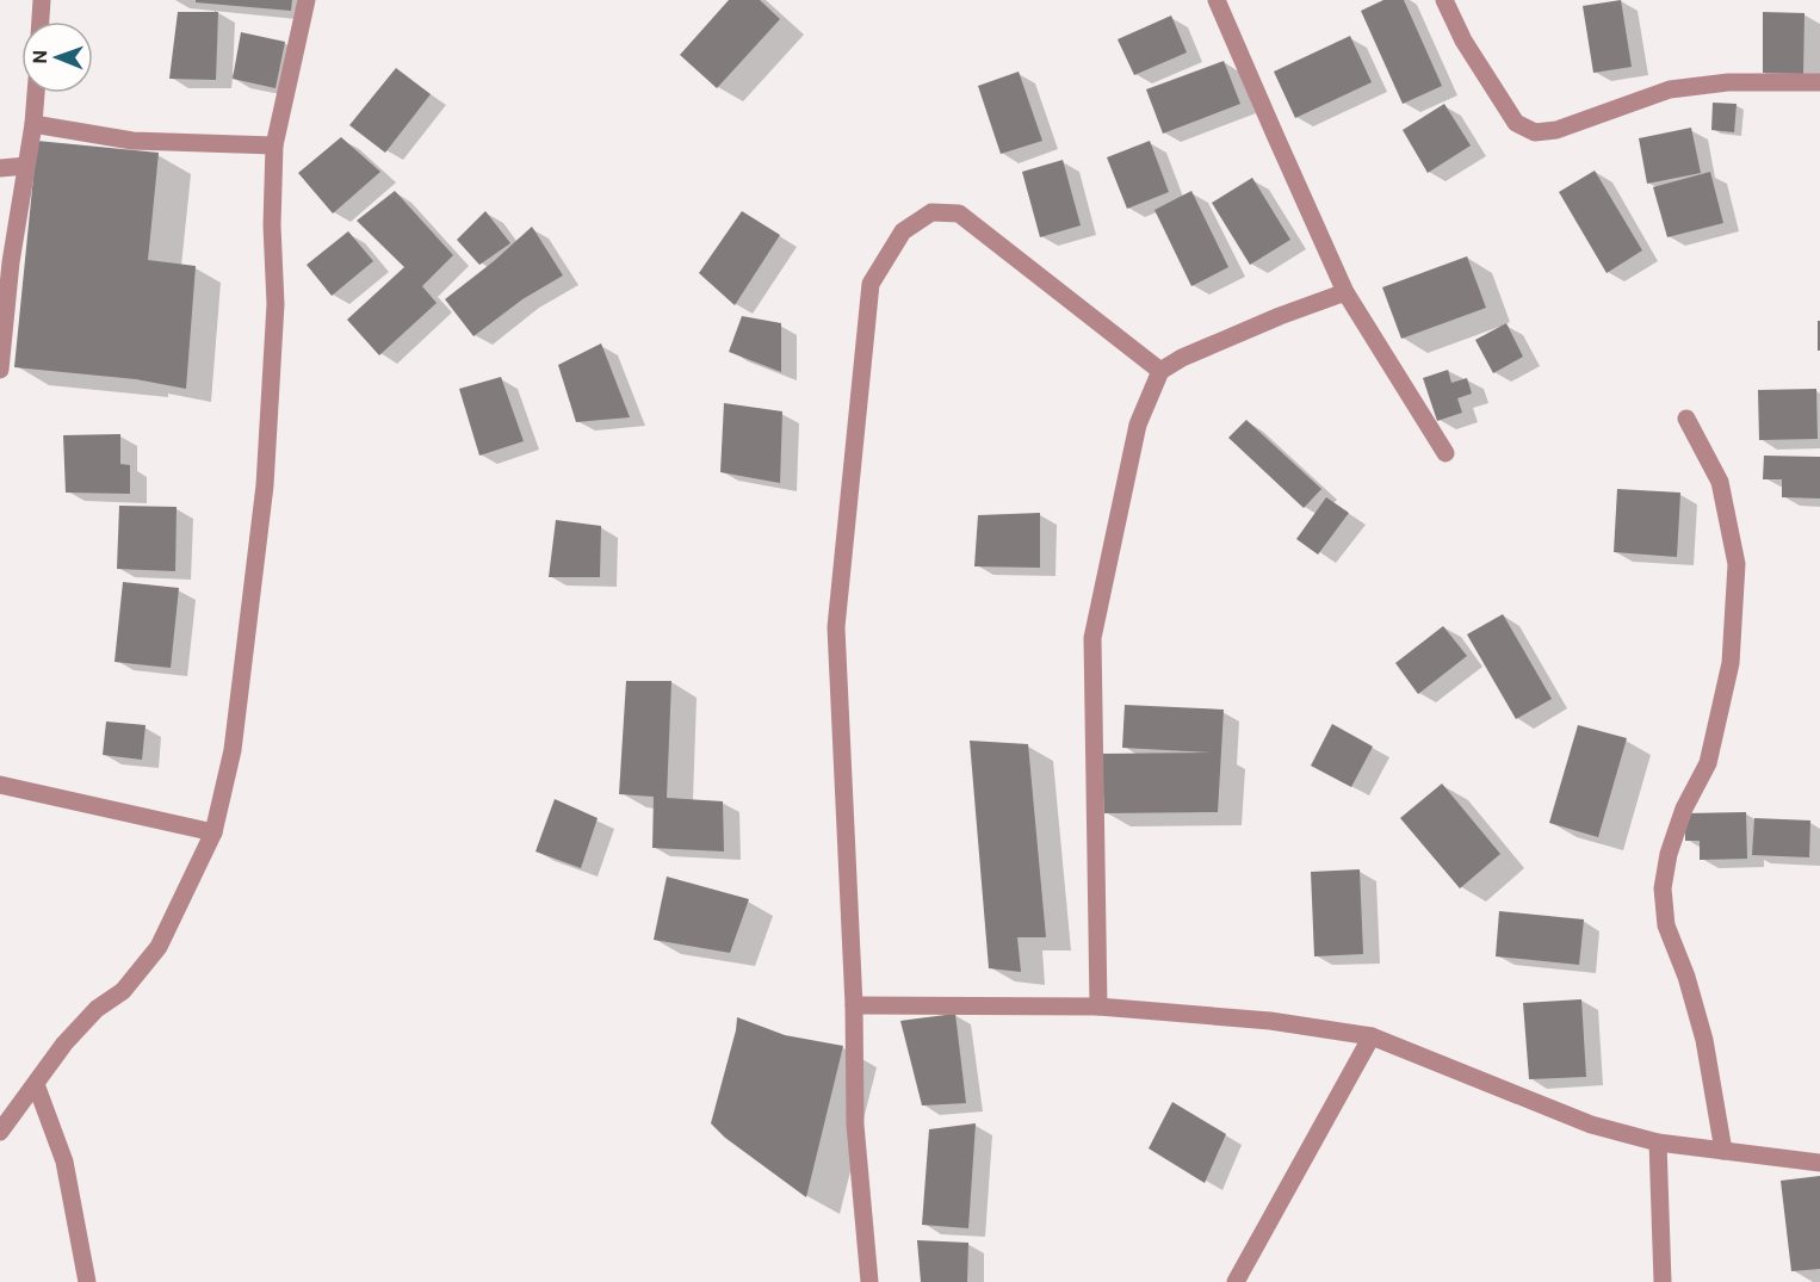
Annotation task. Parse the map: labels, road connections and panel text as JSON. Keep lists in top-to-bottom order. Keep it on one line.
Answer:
{"north":"left"}
